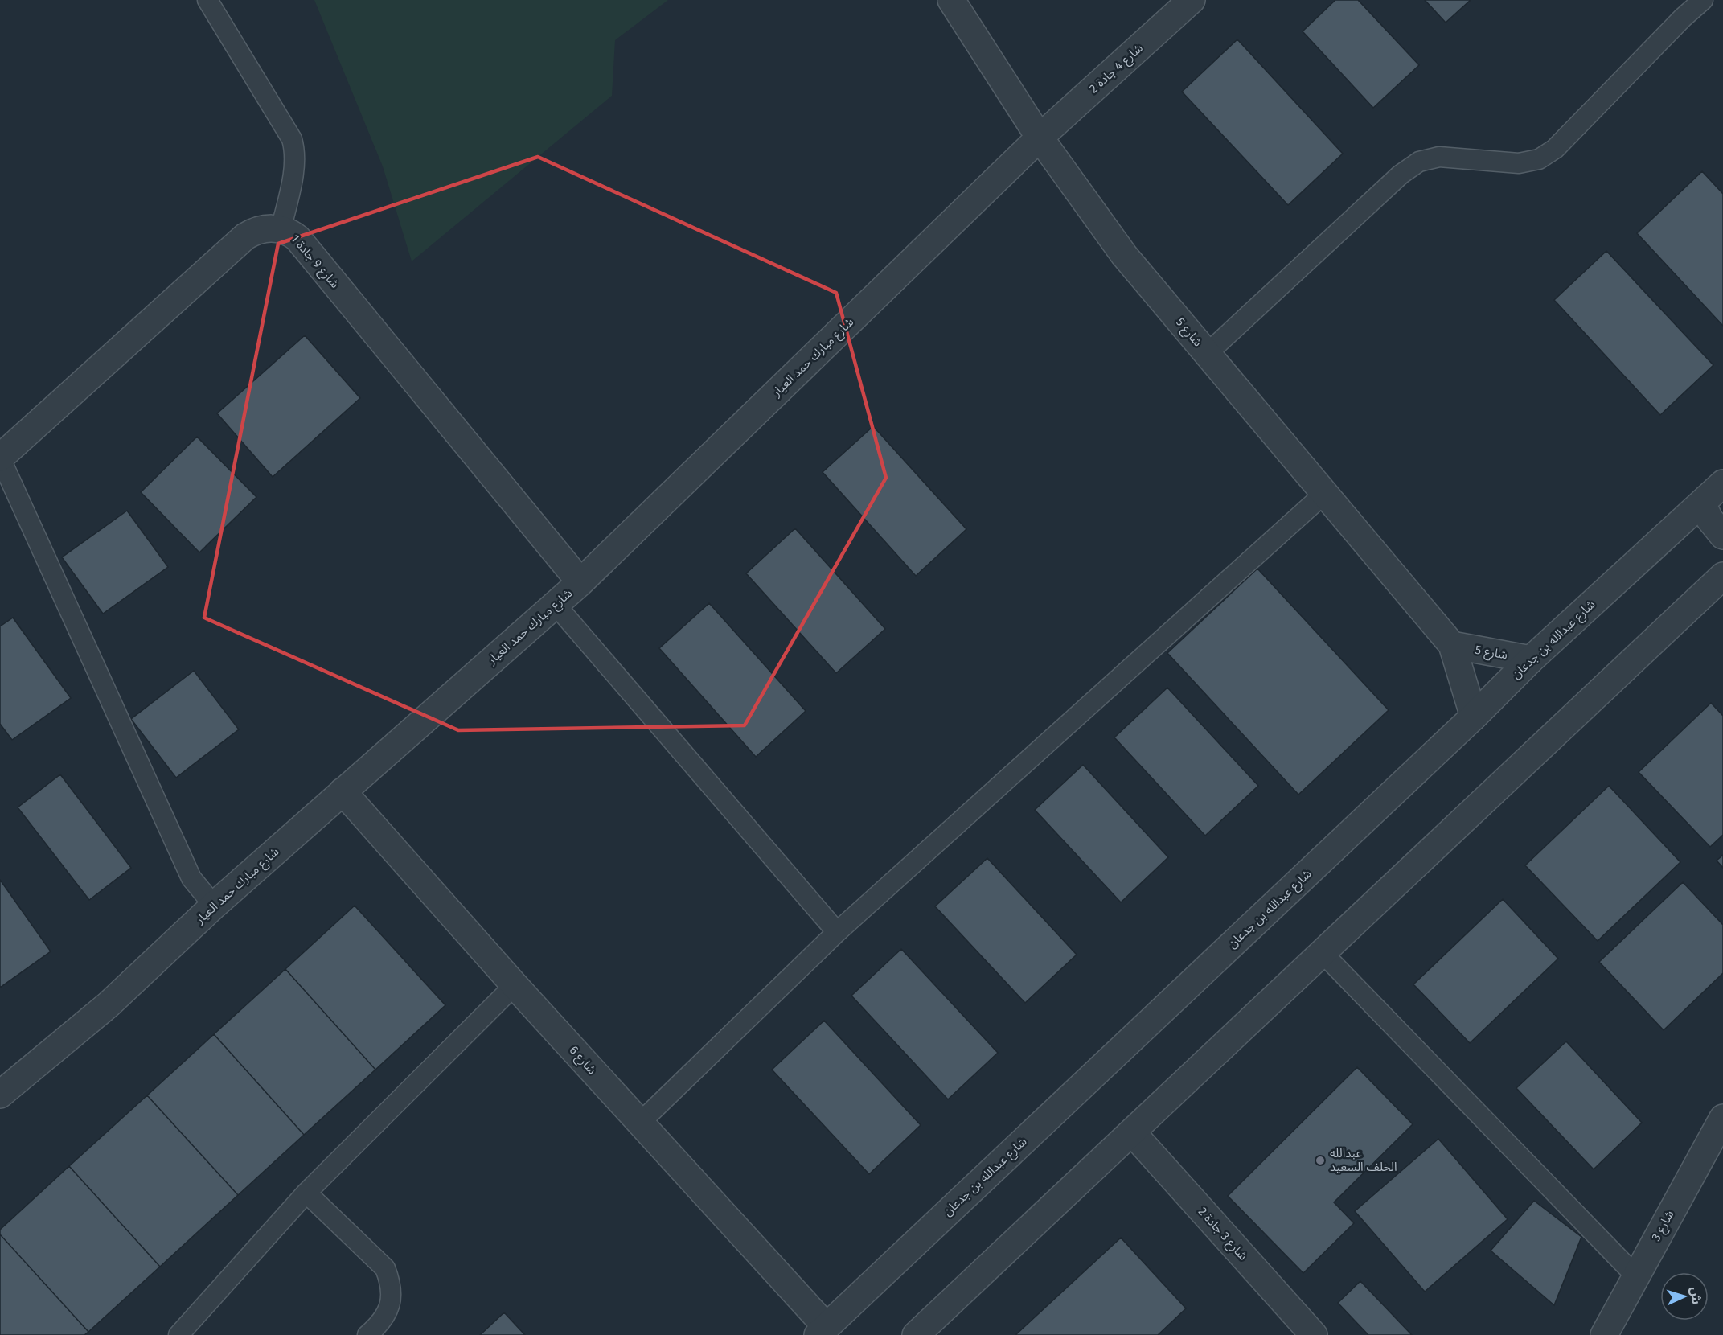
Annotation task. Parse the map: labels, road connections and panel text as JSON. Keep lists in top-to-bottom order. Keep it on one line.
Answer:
{"streets":{"street":["شارع 4 جادة 2","شارع 9 جادة 1","شارع 5","شارع مبارك حمد العيار","شارع عبدالله بن جدعان","شارع 6","شارع 3","شارع 3 جادة 2"]},"crossings":[["شارع 4 جادة 2","شارع 5"],["شارع 4 جادة 2","شارع مبارك حمد العيار"],["شارع 9 جادة 1","شارع مبارك حمد العيار"],["شارع 5","شارع مبارك حمد العيار"],["شارع 5","شارع عبدالله بن جدعان"],["شارع مبارك حمد العيار","شارع 6"],["شارع عبدالله بن جدعان","شارع 6"]],"places":["عبدالله الخلف السعيد"],"north":"right"}
